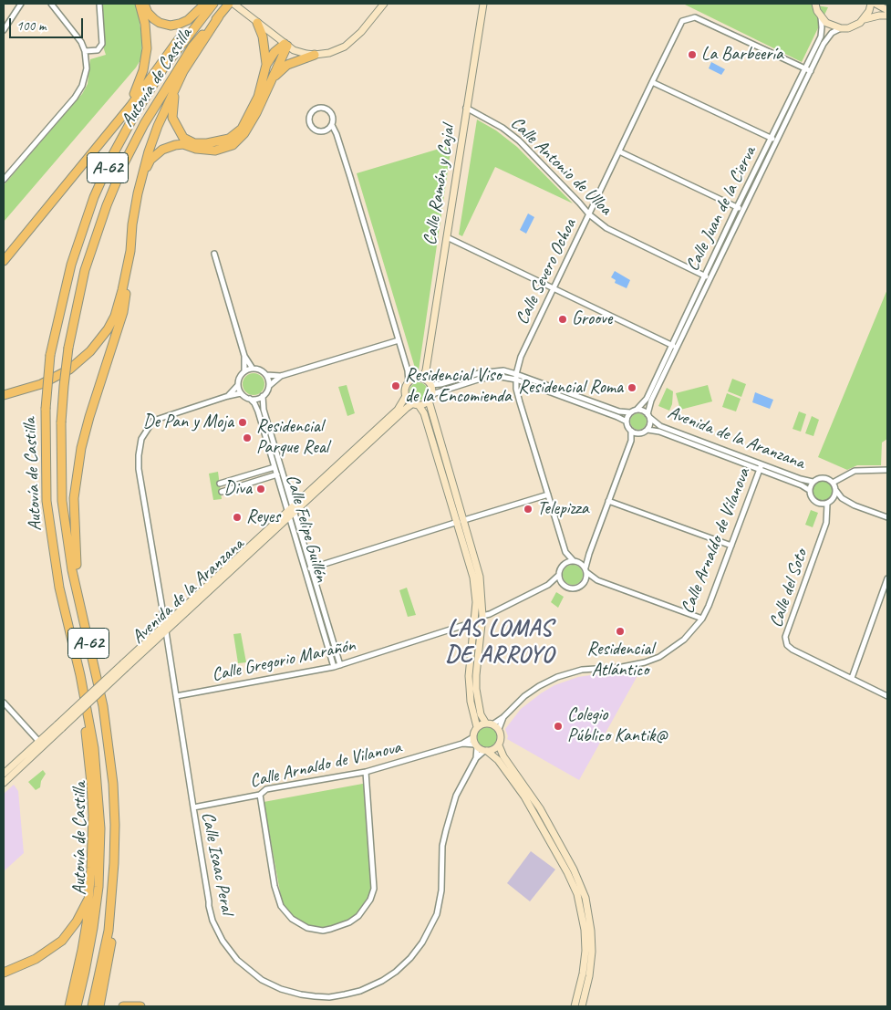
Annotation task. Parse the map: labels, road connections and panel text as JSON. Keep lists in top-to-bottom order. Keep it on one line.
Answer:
{"streets":{"highway":["Autovía de Castilla","A-62"],"street":["Calle Antonio de Ulloa","Calle Ramón y Cajal","Calle Juan de la Cierva","Calle Severo Ochoa","Avenida de la Aranzana","Calle Felipe Guillén","Calle Arnaldo de Vilanova","Calle del Soto","Calle Gregorio Marañón","Calle Isaac Peral"]},"crossings":[["Calle Antonio de Ulloa","Calle Ramón y Cajal"],["Calle Antonio de Ulloa","Calle Juan de la Cierva"],["Calle Antonio de Ulloa","Calle Severo Ochoa"],["Calle Ramón y Cajal","Avenida de la Aranzana"],["Calle Juan de la Cierva","Calle Severo Ochoa"],["Calle Juan de la Cierva","Avenida de la Aranzana"],["Avenida de la Aranzana","Calle Felipe Guillén"],["Avenida de la Aranzana","Calle Arnaldo de Vilanova"],["Avenida de la Aranzana","Calle del Soto"],["Avenida de la Aranzana","Calle Isaac Peral"],["Calle Felipe Guillén","Calle Gregorio Marañón"],["Calle Arnaldo de Vilanova","Calle Isaac Peral"],["Calle Gregorio Marañón","Calle Isaac Peral"]],"districts":["LAS LOMAS DE ARROYO"],"places":["La Barbeería","Groove","Residencial Viso de la Encomienda","Residencial Roma","De Pan y Moja","Residencial Parque Real","Diva","Telepizza","Reyes","Residencial Atlántico","Colegio Público Kantik@"],"scale_bar":"100 m"}
